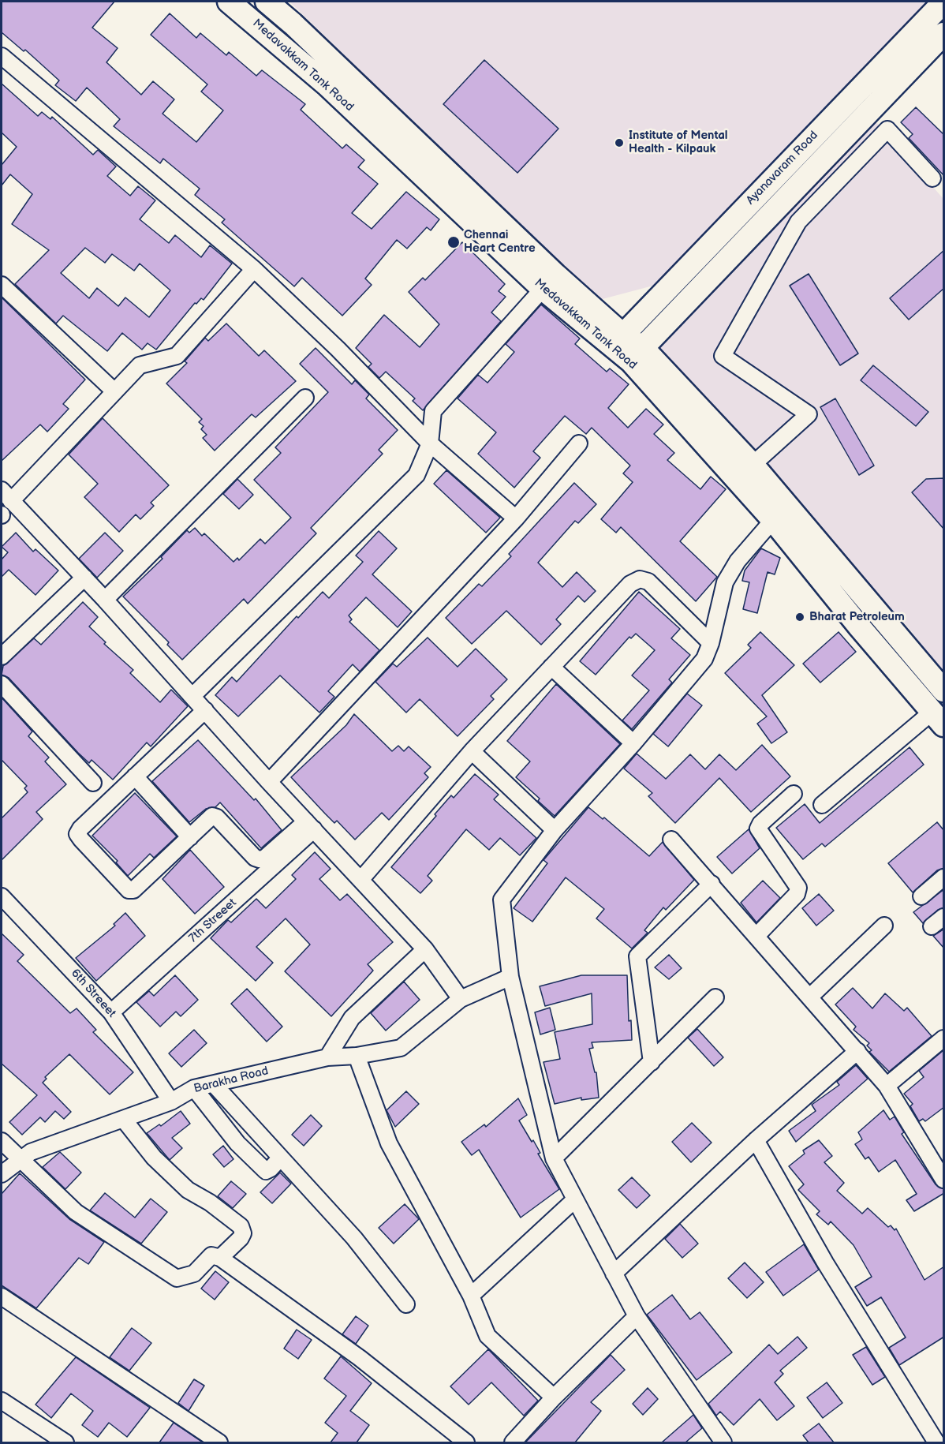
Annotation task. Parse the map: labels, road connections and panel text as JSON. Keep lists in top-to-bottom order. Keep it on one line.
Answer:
{"streets":{"main road":["Medavakkam Tank Road","Ayanavaram Road"],"street":["7th Streeet","6th Streeet","Barakha Road"]},"crossings":[["Medavakkam Tank Road","Ayanavaram Road"],["7th Streeet","6th Streeet"],["6th Streeet","Barakha Road"]],"places":["Institute of Mental Health - Kilpauk","Chennai Heart Centre","Bharat Petroleum"]}
